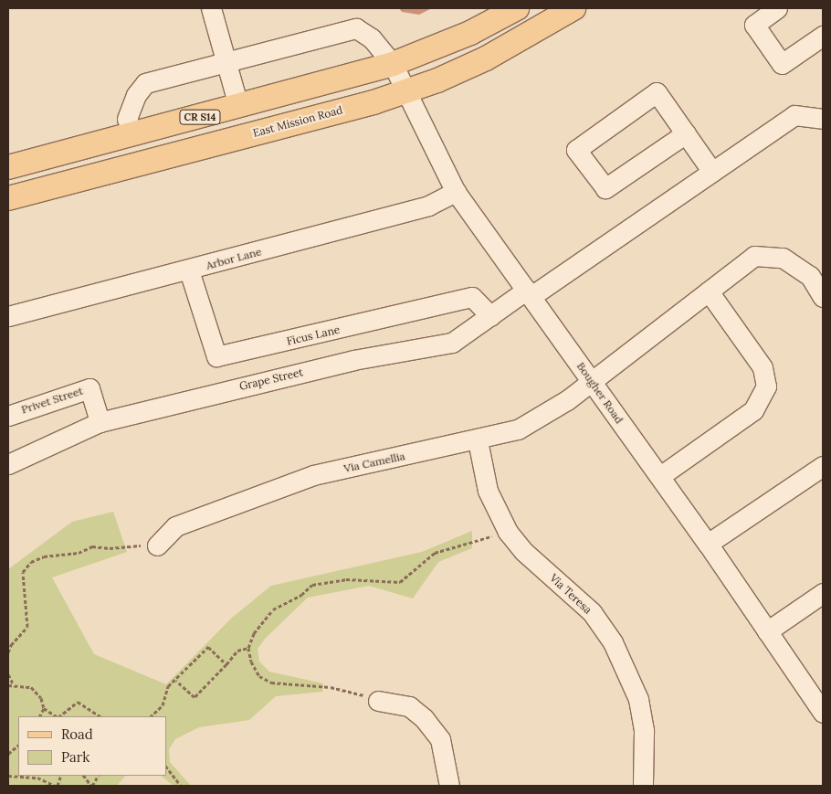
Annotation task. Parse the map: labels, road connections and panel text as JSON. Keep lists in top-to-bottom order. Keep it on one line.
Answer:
{"streets":{"main road":["CR S14","East Mission Road"],"street":["Arbor Lane","Ficus Lane","Grape Street","Bougher Road","Privet Street","Via Camellia","Via Teresa"]},"crossings":[["CR S14","Bougher Road"],["East Mission Road","Bougher Road"],["Arbor Lane","Ficus Lane"],["Arbor Lane","Bougher Road"],["Ficus Lane","Grape Street"],["Grape Street","Bougher Road"],["Grape Street","Privet Street"],["Bougher Road","Via Camellia"],["Via Camellia","Via Teresa"]],"legend":["Road","Park"]}
